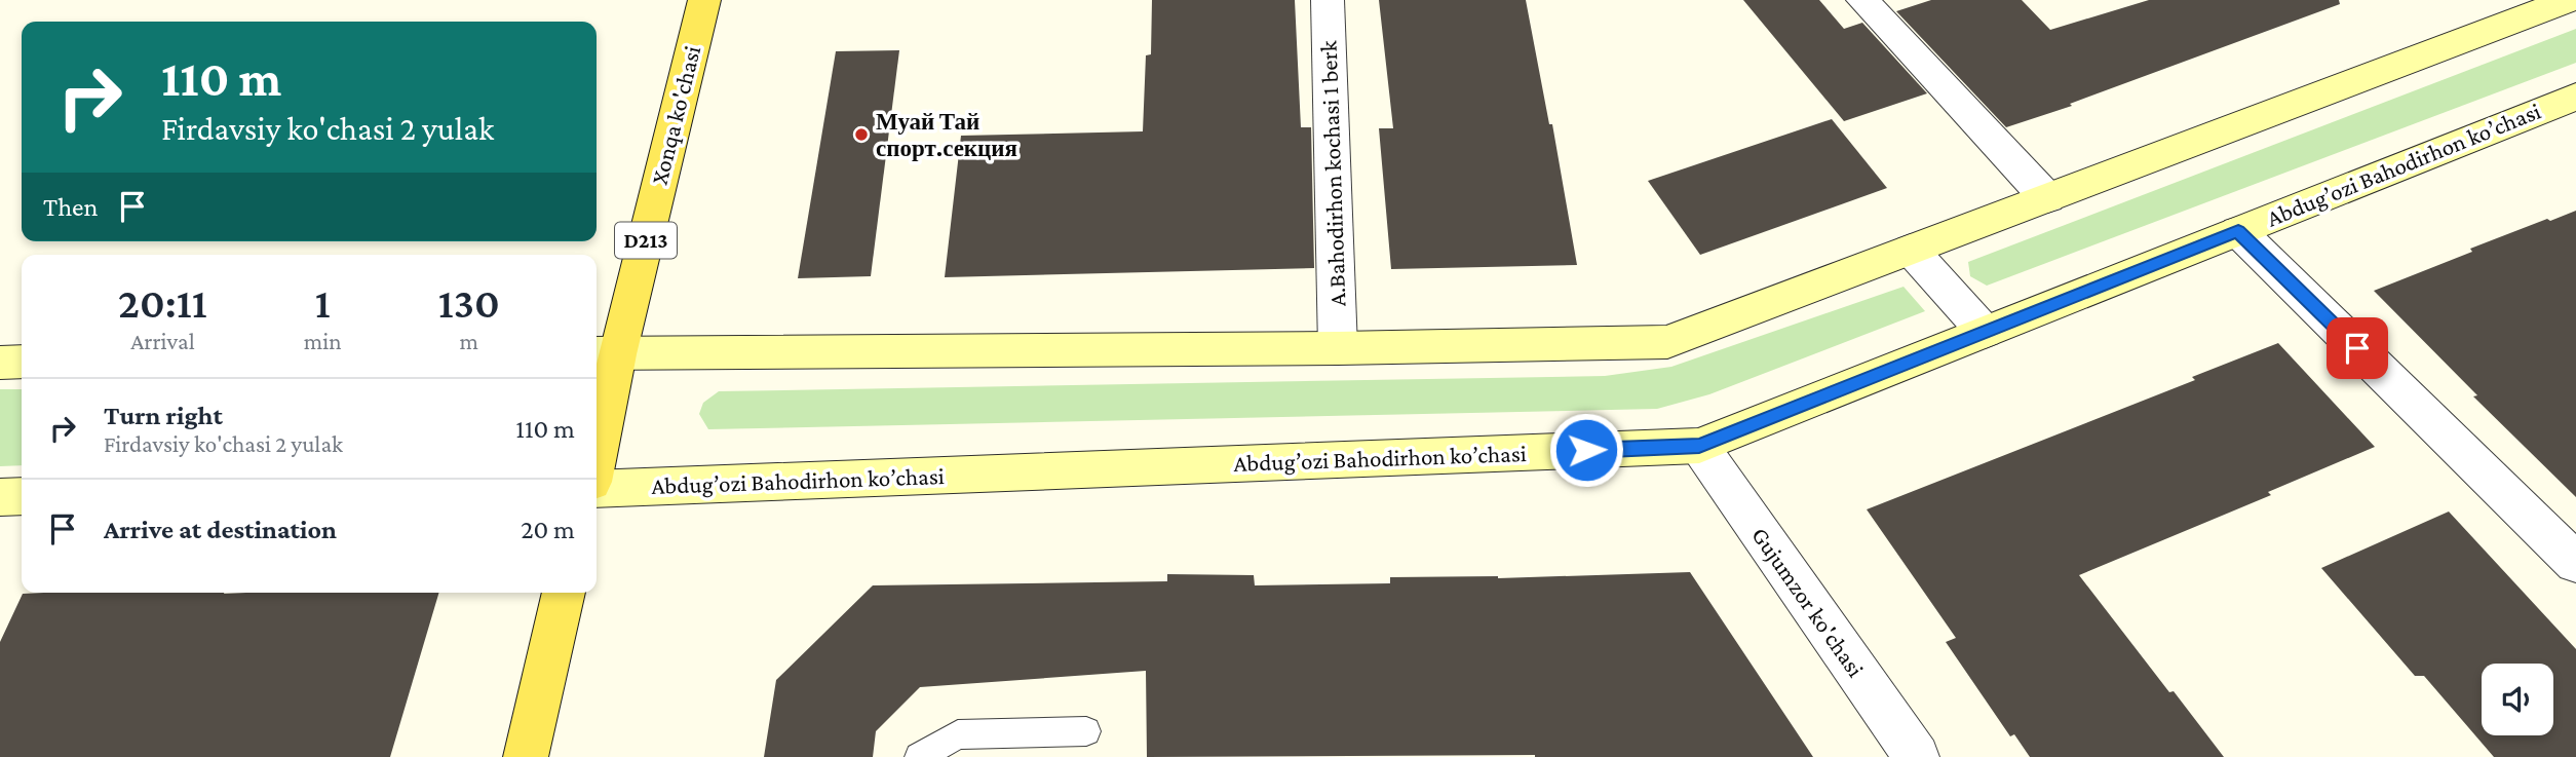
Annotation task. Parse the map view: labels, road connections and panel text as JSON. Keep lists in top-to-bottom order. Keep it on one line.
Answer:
{"streets":{"main road":["Xonqa ko'chasi","Abdug’ozi Bahodirhon ko’chasi","D213"],"street":["A.Bahodirhon kochasi 1 berk","Gujumzor ko'chasi"]},"crossings":[["Abdug’ozi Bahodirhon ko’chasi","Gujumzor ko'chasi"]],"places":["Муай Тай спорт.секция"],"page":{"turn":["110 m","Firdavsiy ko'chasi 2 yulak"],"then":"Then","eta":["20:11","Arrival","1","min","130","m"],"list":[{"name":"Turn right","note":"Firdavsiy ko'chasi 2 yulak","value":"110 m"},{"name":"Arrive at destination","value":"20 m"}]}}
